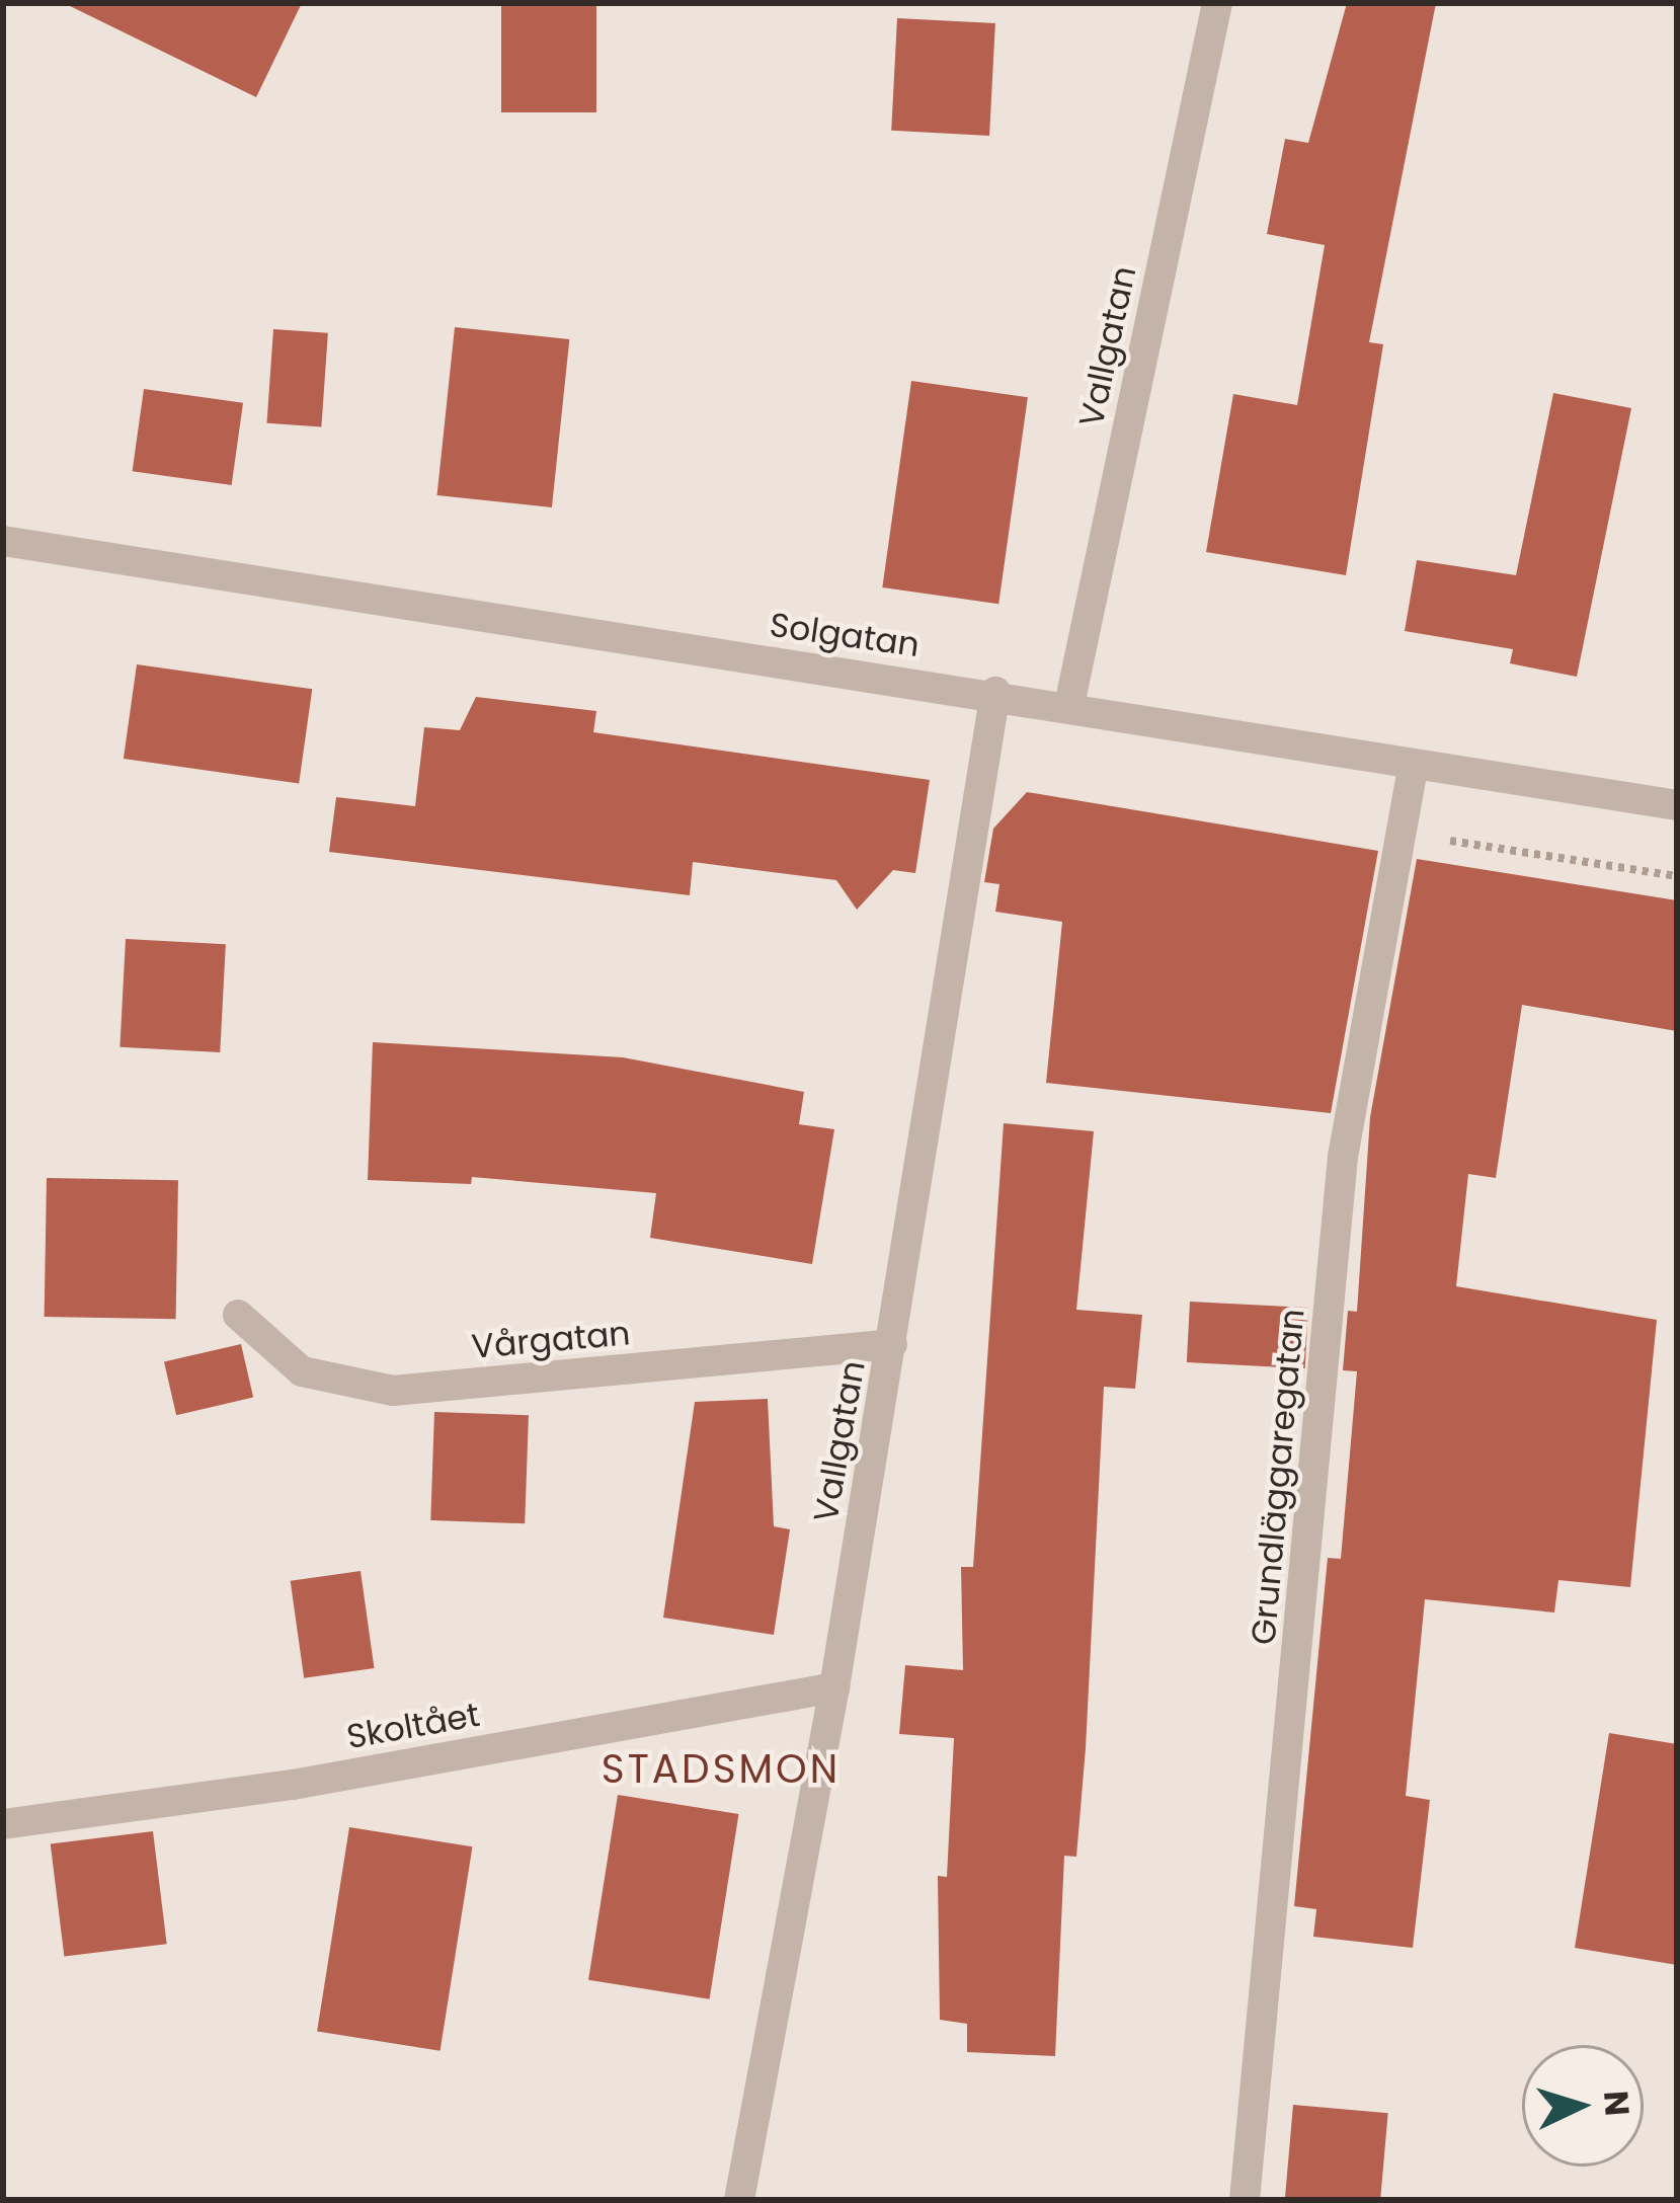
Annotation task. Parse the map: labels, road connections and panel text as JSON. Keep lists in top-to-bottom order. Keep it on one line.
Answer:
{"streets":{"street":["Vallgatan","Solgatan","Vårgatan","Grundläggaregatan","Skoltået"]},"crossings":[["Vallgatan","Solgatan"],["Vallgatan","Vårgatan"],["Vallgatan","Skoltået"],["Solgatan","Grundläggaregatan"]],"districts":["STADSMON"],"north":"right"}
